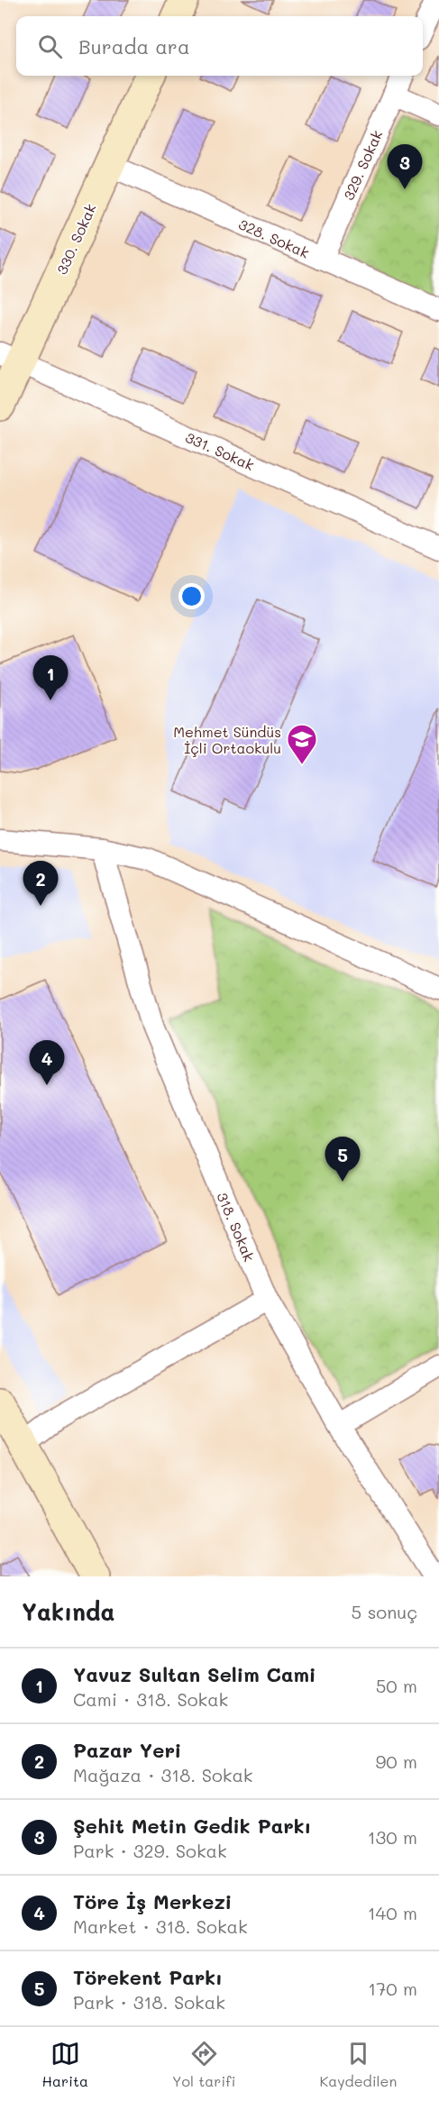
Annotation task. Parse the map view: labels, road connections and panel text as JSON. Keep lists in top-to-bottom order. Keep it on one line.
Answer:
{"streets":{"street":["329. Sokak","328. Sokak","330. Sokak","331. Sokak","318. Sokak"]},"crossings":[["329. Sokak","328. Sokak"],["328. Sokak","330. Sokak"],["330. Sokak","331. Sokak"]],"places":{"school or university":["Mehmet Sündüs İçli Ortaokulu"]},"page":{"search":"Burada ara","pins":["3","1","2","4","5"],"heading":["Yakında","5 sonuç"],"list":[{"mark":"1","name":"Yavuz Sultan Selim Cami","note":"Cami · 318. Sokak","value":"50 m"},{"mark":"2","name":"Pazar Yeri","note":"Mağaza · 318. Sokak","value":"90 m"},{"mark":"3","name":"Şehit Metin Gedik Parkı","note":"Park · 329. Sokak","value":"130 m"},{"mark":"4","name":"Töre İş Merkezi","note":"Market · 318. Sokak","value":"140 m"},{"mark":"5","name":"Törekent Parkı","note":"Park · 318. Sokak","value":"170 m"}],"nav":["Harita","Yol tarifi","Kaydedilen"]}}
